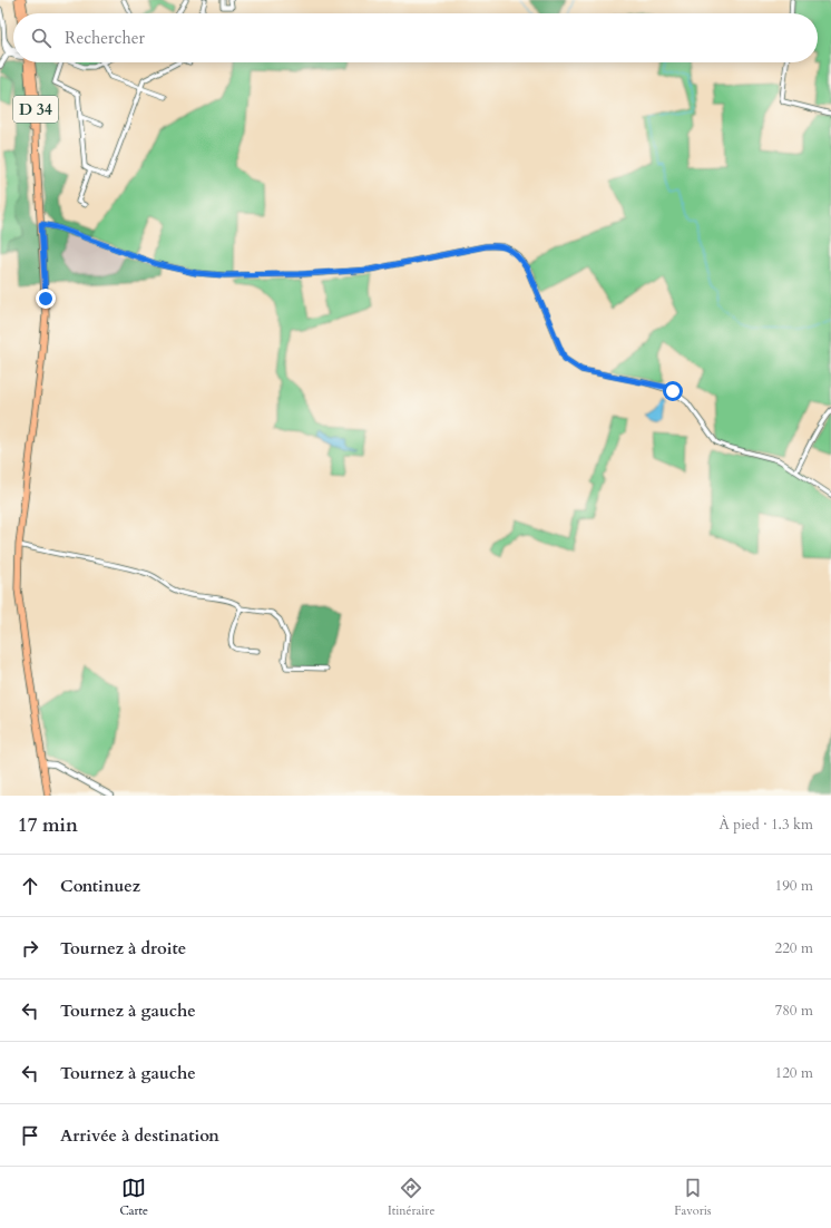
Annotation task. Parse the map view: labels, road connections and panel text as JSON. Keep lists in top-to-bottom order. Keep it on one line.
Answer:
{"streets":{"main road":["D 34"]},"page":{"search":"Rechercher","heading":["17 min","À pied · 1.3 km"],"list":[["Continuez","190 m"],["Tournez à droite","220 m"],["Tournez à gauche","780 m"],["Tournez à gauche","120 m"],"Arrivée à destination"],"nav":["Carte","Itinéraire","Favoris"]}}
